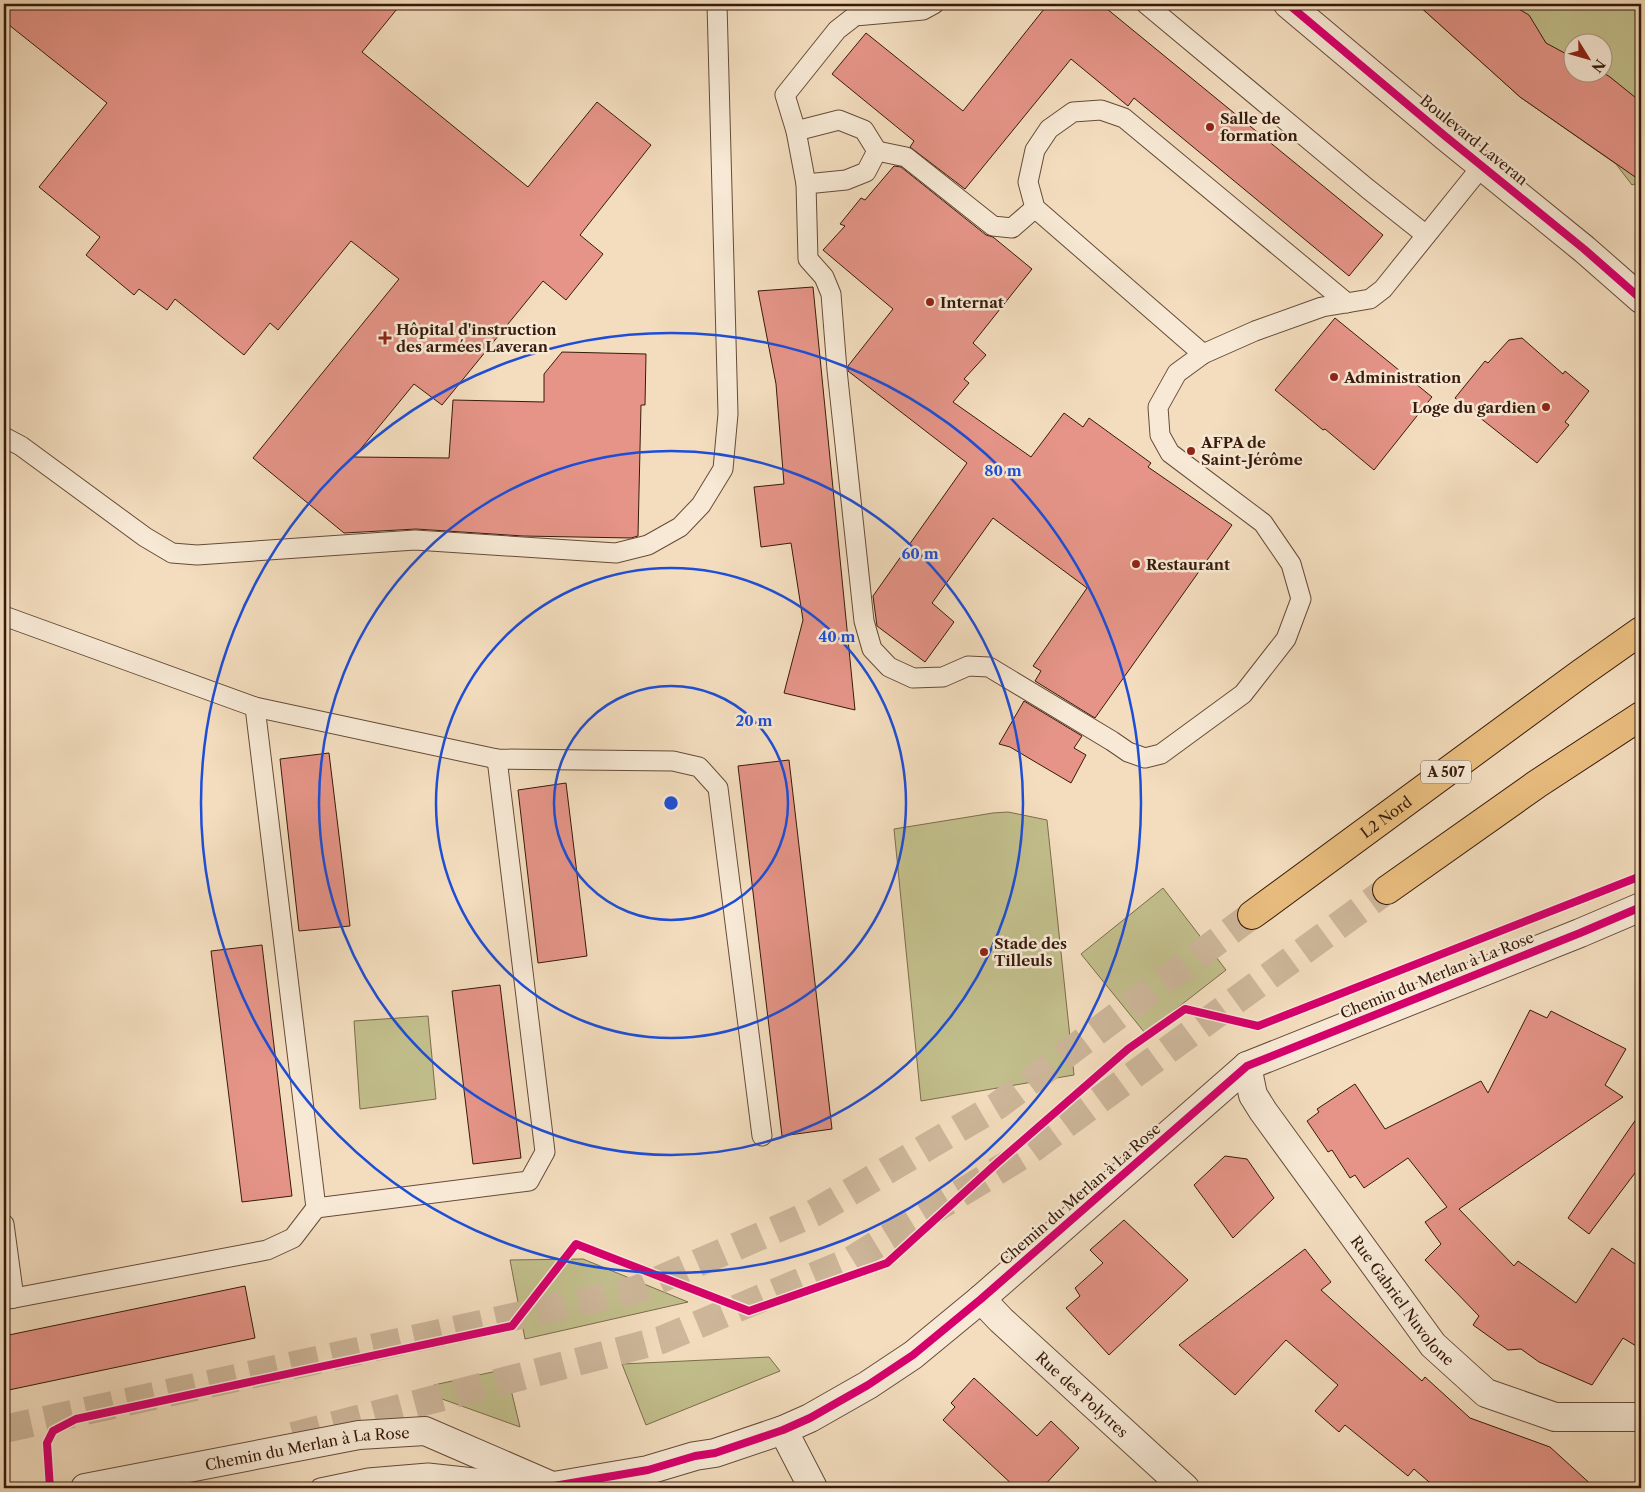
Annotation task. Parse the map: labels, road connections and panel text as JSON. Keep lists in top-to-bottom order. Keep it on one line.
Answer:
{"streets":{"highway":["A 507","L2 Nord"],"street":["Boulevard Laveran","Chemin du Merlan à La Rose","Rue Gabriel Nuvolone","Rue des Polytres"]},"crossings":[["Chemin du Merlan à La Rose","Rue Gabriel Nuvolone"],["Chemin du Merlan à La Rose","Rue des Polytres"]],"places":{"other":["Salle de formation","Internat","Administration","Loge du gardien","AFPA de Saint-Jérôme","Restaurant","Stade des Tilleuls"],"health":["Hôpital d'instruction des armées Laveran"]},"north":"bottom right","rings":["80 m","60 m","40 m","20 m"]}
